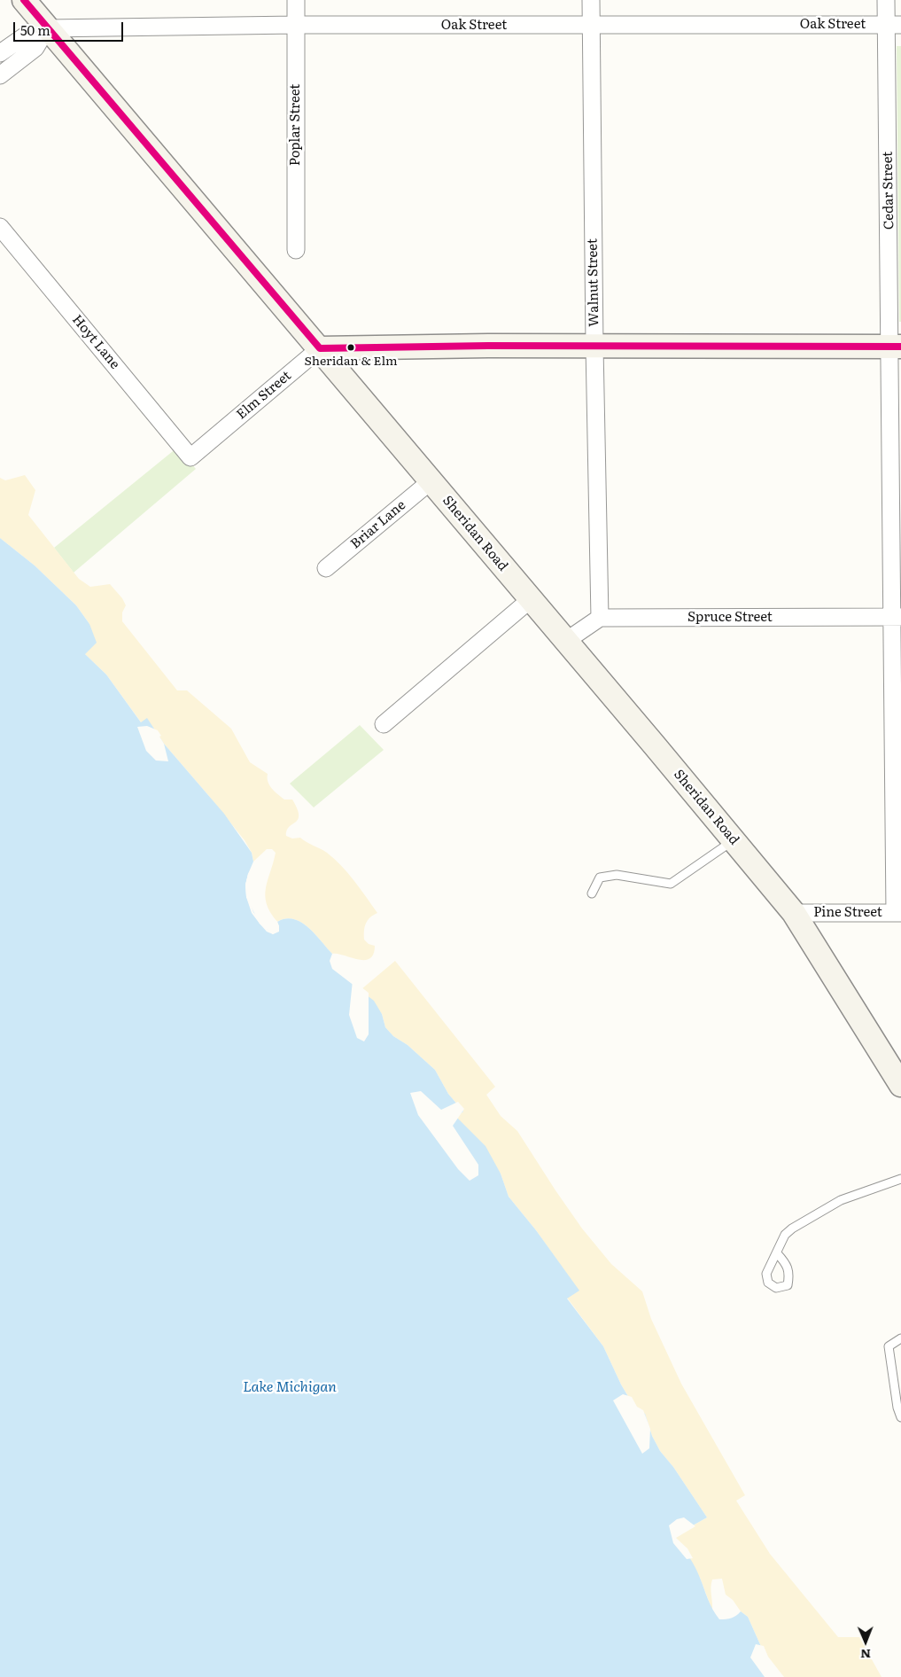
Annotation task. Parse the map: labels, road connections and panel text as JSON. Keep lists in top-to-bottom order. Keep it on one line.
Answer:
{"streets":{"street":["Oak Street","Poplar Street","Cedar Street","Walnut Street","Hoyt Lane","Elm Street","Briar Lane","Sheridan Road","Spruce Street","Pine Street"]},"crossings":[["Oak Street","Poplar Street"],["Oak Street","Cedar Street"],["Oak Street","Walnut Street"],["Oak Street","Sheridan Road"],["Cedar Street","Spruce Street"],["Cedar Street","Pine Street"],["Walnut Street","Spruce Street"],["Hoyt Lane","Elm Street"],["Elm Street","Sheridan Road"],["Briar Lane","Sheridan Road"],["Sheridan Road","Pine Street"]],"water":["Lake Michigan"],"places":["Sheridan & Elm"],"scale_bar":"50 m","north":"bottom"}
